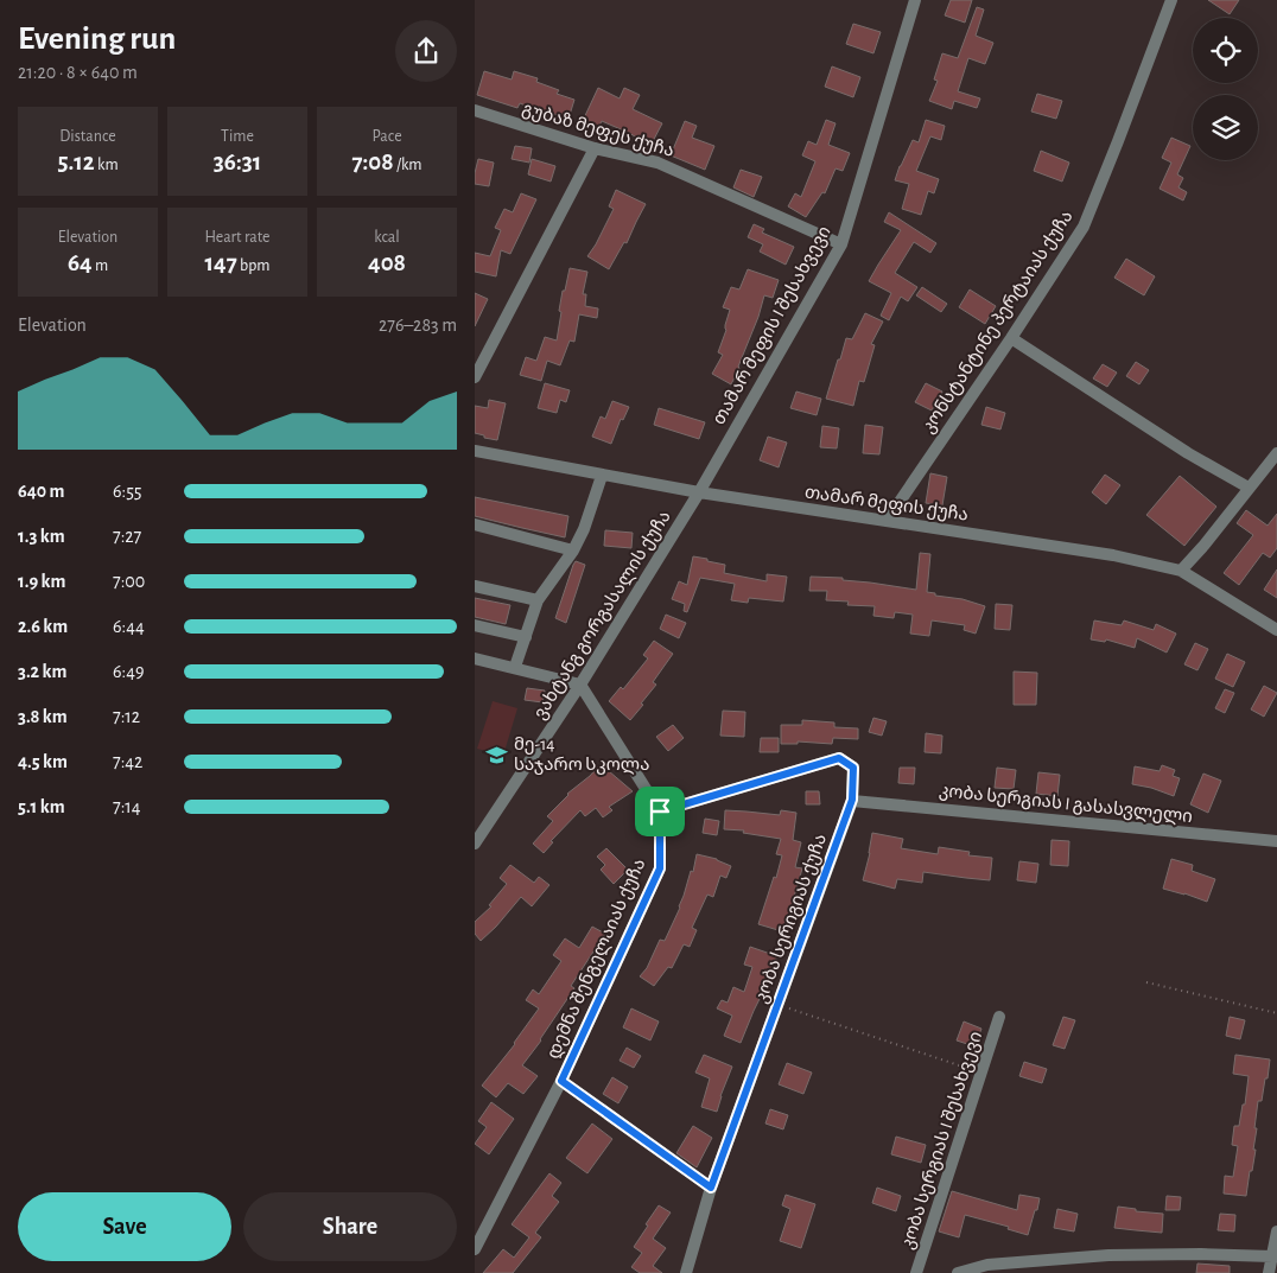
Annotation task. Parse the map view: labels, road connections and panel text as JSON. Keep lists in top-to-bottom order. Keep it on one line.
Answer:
{"streets":{"street":["გუბაზ მეფეს ქუჩა","კონსტანტინე პერტაიას ქუჩა","თამარ მეფის I შესახვევი","თამარ მეფის ქუჩა","ვახტანგ გორგასალის ქუჩა","კობა სერგიას I გასასვლელი","კობა სერიგიას ქუჩა","დემნა შენგელაიას ქუჩა","კობა სერგიას I შესახვევი"]},"crossings":[["გუბაზ მეფეს ქუჩა","თამარ მეფის I შესახვევი"],["კონსტანტინე პერტაიას ქუჩა","თამარ მეფის ქუჩა"],["თამარ მეფის I შესახვევი","თამარ მეფის ქუჩა"],["თამარ მეფის I შესახვევი","ვახტანგ გორგასალის ქუჩა"],["თამარ მეფის ქუჩა","ვახტანგ გორგასალის ქუჩა"],["კობა სერგიას I გასასვლელი","კობა სერიგიას ქუჩა"],["კობა სერიგიას ქუჩა","დემნა შენგელაიას ქუჩა"]],"places":{"school or university":["მე-14 საჯარო სკოლა"]},"page":{"heading":["Evening run","21:20 · 8 × 640 m"],"stats":[["Distance","5.12 km"],["Time","36:31"],["Pace","7:08 /km"],["Elevation","64 m"],["Heart rate","147 bpm"],["kcal","408"]],"chart":["Elevation","276–283 m"],"list":[{"name":"640 m","note":"6:55"},{"name":"1.3 km","note":"7:27"},{"name":"1.9 km","note":"7:00"},{"name":"2.6 km","note":"6:44"},{"name":"3.2 km","note":"6:49"},{"name":"3.8 km","note":"7:12"},{"name":"4.5 km","note":"7:42"},{"name":"5.1 km","note":"7:14"}],"buttons":["Save","Share"]}}
